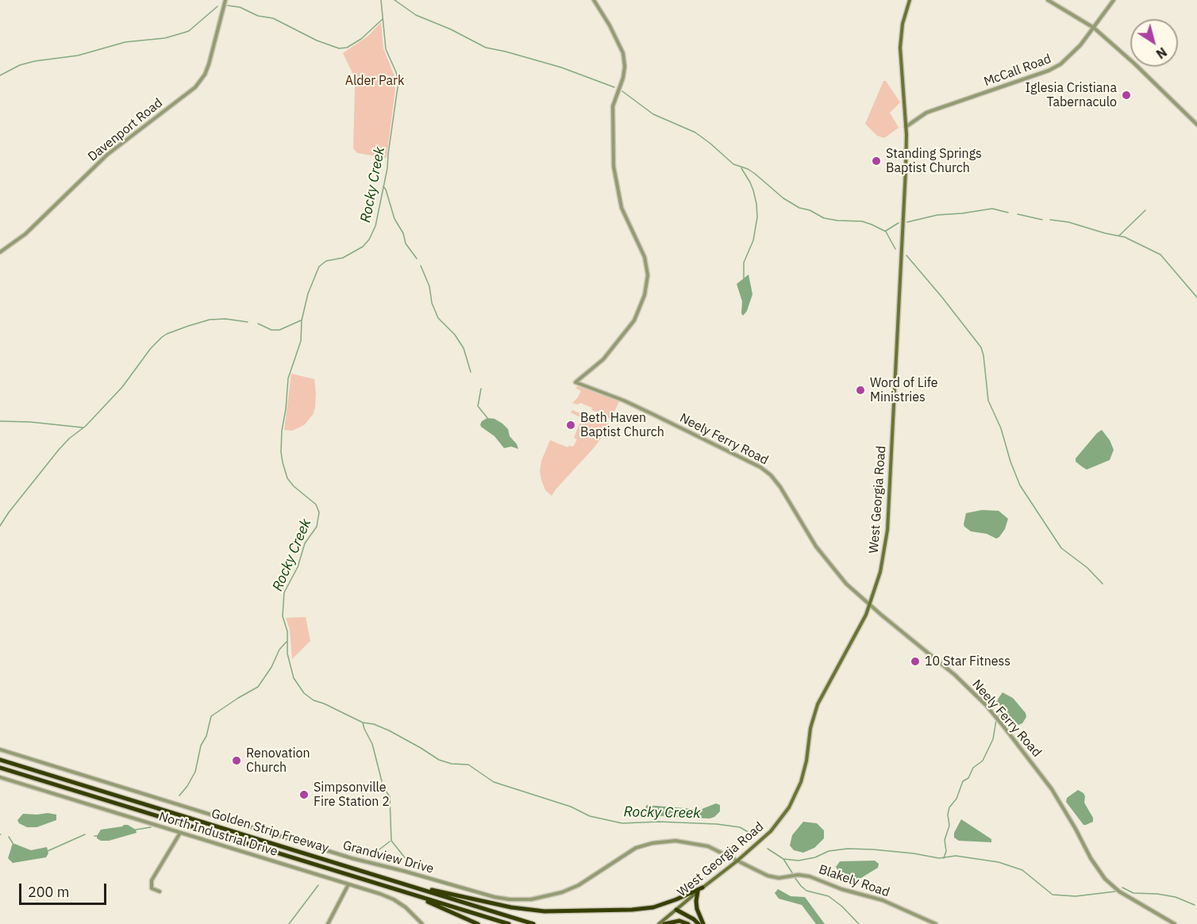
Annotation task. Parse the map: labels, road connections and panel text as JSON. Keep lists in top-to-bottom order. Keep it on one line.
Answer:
{"streets":{"highway":["Golden Strip Freeway"],"main road":["West Georgia Road"],"street":["McCall Road","Davenport Road","Neely Ferry Road","North Industrial Drive","Grandview Drive","Blakely Road"]},"crossings":[["McCall Road","West Georgia Road"],["Neely Ferry Road","West Georgia Road"],["West Georgia Road","Grandview Drive"],["West Georgia Road","Blakely Road"],["Grandview Drive","Blakely Road"]],"water":["Rocky Creek"],"parks":["Alder Park"],"places":["Iglesia Cristiana Tabernaculo","Standing Springs Baptist Church","Word of Life Ministries","Beth Haven Baptist Church","10 Star Fitness","Renovation Church","Simpsonville Fire Station 2"],"scale_bar":"200 m","north":"bottom right"}
